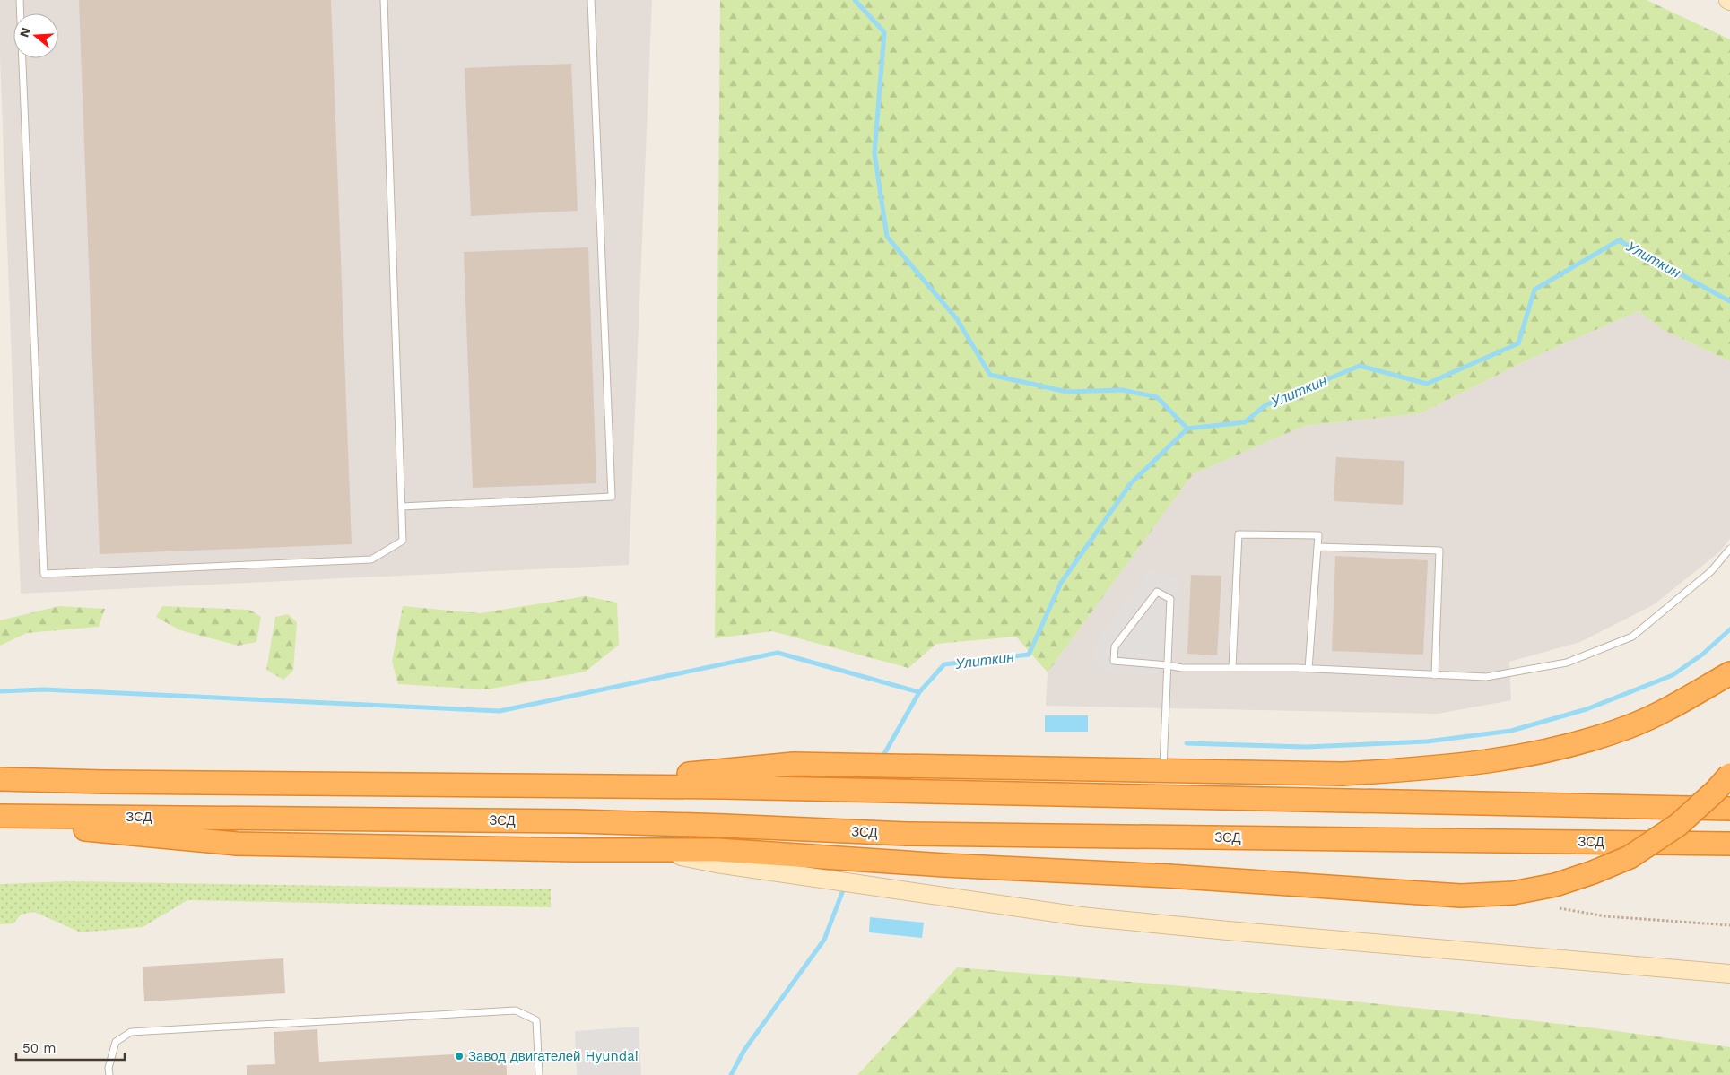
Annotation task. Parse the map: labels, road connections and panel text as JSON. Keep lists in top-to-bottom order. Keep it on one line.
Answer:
{"streets":{"highway":["ЗСД"]},"water":["Улиткин"],"places":["Завод двигателей Hyundai"],"scale_bar":"50 m","north":"left"}
